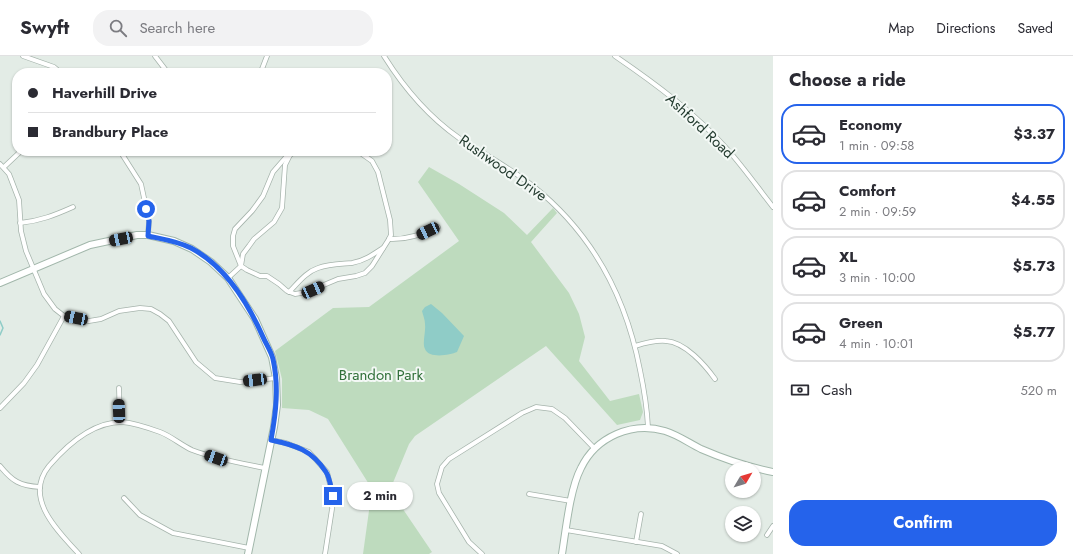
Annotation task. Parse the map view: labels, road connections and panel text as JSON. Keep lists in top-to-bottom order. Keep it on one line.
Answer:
{"streets":{"street":["Ashford Road","Rushwood Drive"]},"parks":["Brandon Park"],"north":"top right","page":{"header":"Swyft","search":"Search here","nav":["Map","Directions","Saved"],"heading":"Choose a ride","banner":["Haverhill Drive","Brandbury Place"],"list":[{"name":"Economy","note":"1 min · 09:58","value":"$3.37"},{"name":"Comfort","note":"2 min · 09:59","value":"$4.55"},{"name":"XL","note":"3 min · 10:00","value":"$5.73"},{"name":"Green","note":"4 min · 10:01","value":"$5.77"}],"pay":["Cash","520 m"],"bubble":"2 min","buttons":"Confirm"}}
